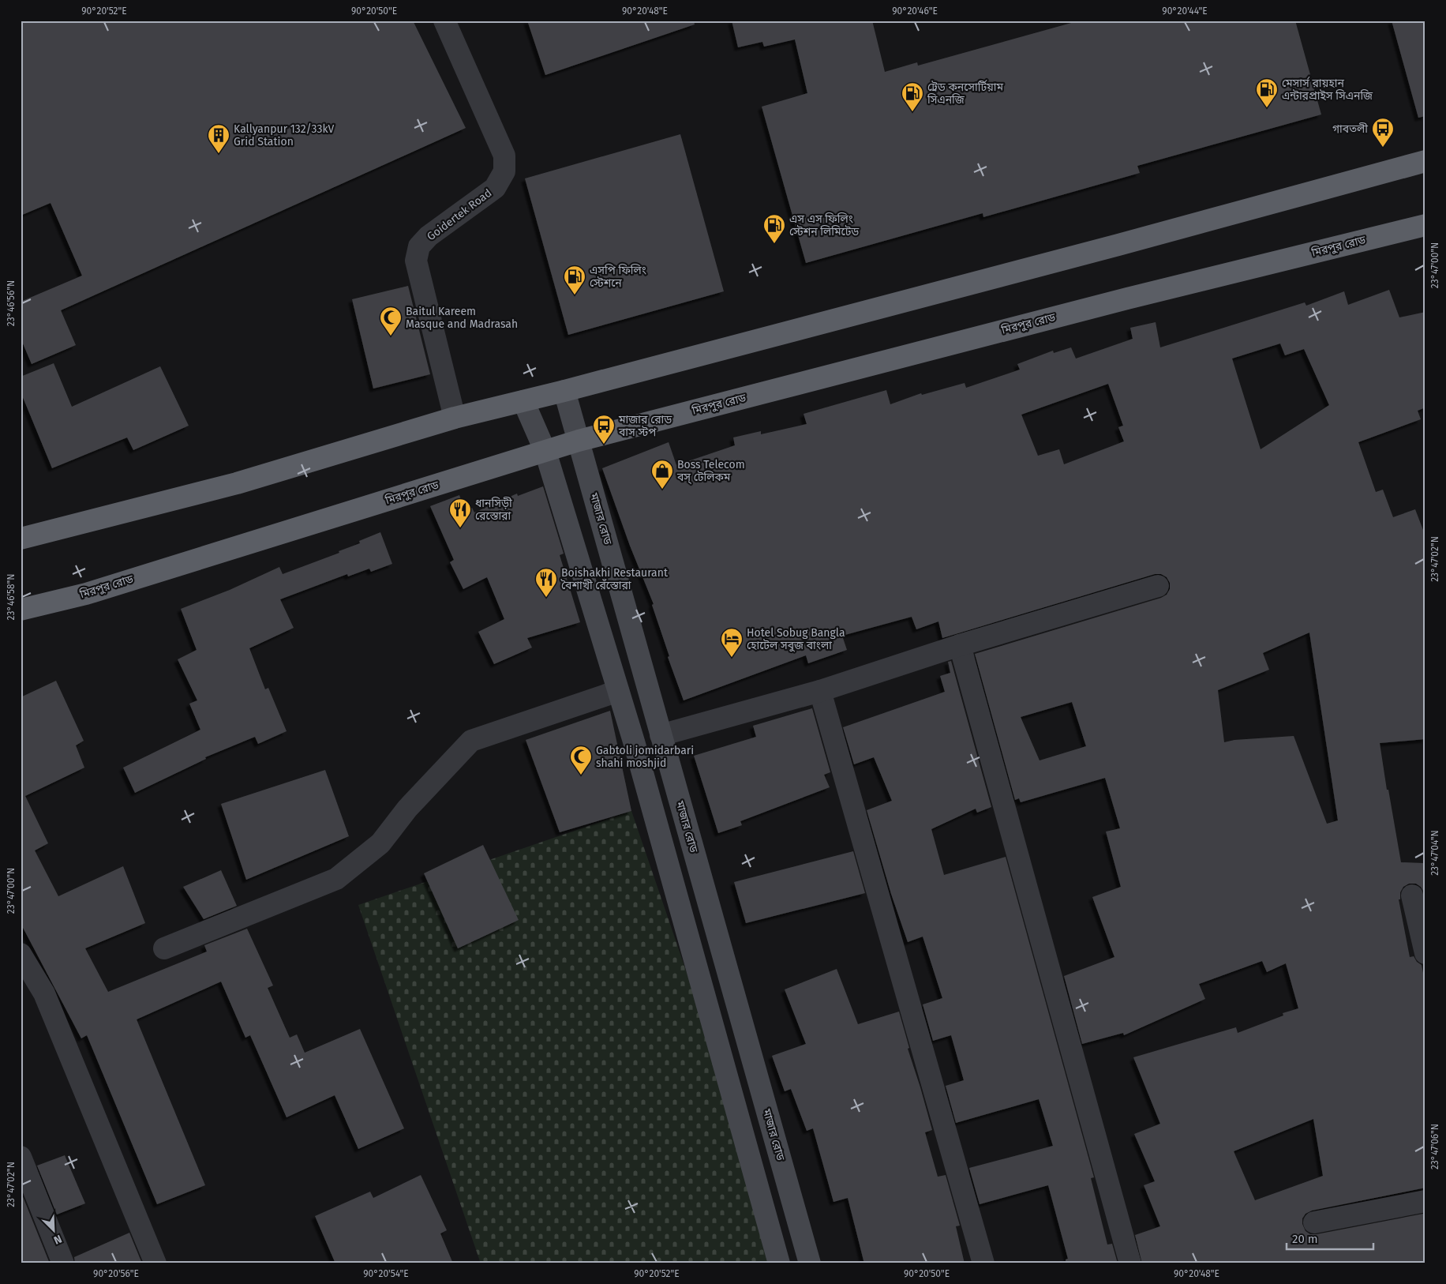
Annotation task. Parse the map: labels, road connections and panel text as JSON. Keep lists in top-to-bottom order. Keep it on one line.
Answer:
{"streets":{"highway":["মিরপুর রোড"],"main road":["মাজার রোড"],"street":["Goidertek Road"]},"crossings":[["মিরপুর রোড","মাজার রোড"]],"places":{"fuel station":["মেসার্স রায়হান এন্টারপ্রাইস সিএনজি","ট্রেড কনসোর্টিয়াম সিএনজি","এস এস ফিলিং স্টেশন লিমিটেড","এসপি ফিলিং স্টেশনে"],"bus stop":["গাবতলী","মাজার রোড বাস স্টপ"],"building":["Kallyanpur 132/33kV Grid Station"],"mosque":["Baitul Kareem Masque and Madrasah","Gabtoli jomidarbari shahi moshjid"],"shop":["Boss Telecom বস্ টেলিকম"],"restaurant":["ধানসিড়ী রেস্তোরা","Boishakhi Restaurant বৈশাখী রেঁস্তোরা"],"hotel":["Hotel Sobug Bangla হোটেল সবুজ বাংলা"]},"scale_bar":"20 m","north":"bottom right","coordinates":["90°20'52\"E","90°20'50\"E","90°20'48\"E","90°20'46\"E","90°20'44\"E","23°47'00\"N","23°46'56\"N","23°47'02\"N","23°46'58\"N","23°47'04\"N","23°47'06\"N","90°20'56\"E","90°20'54\"E"]}
